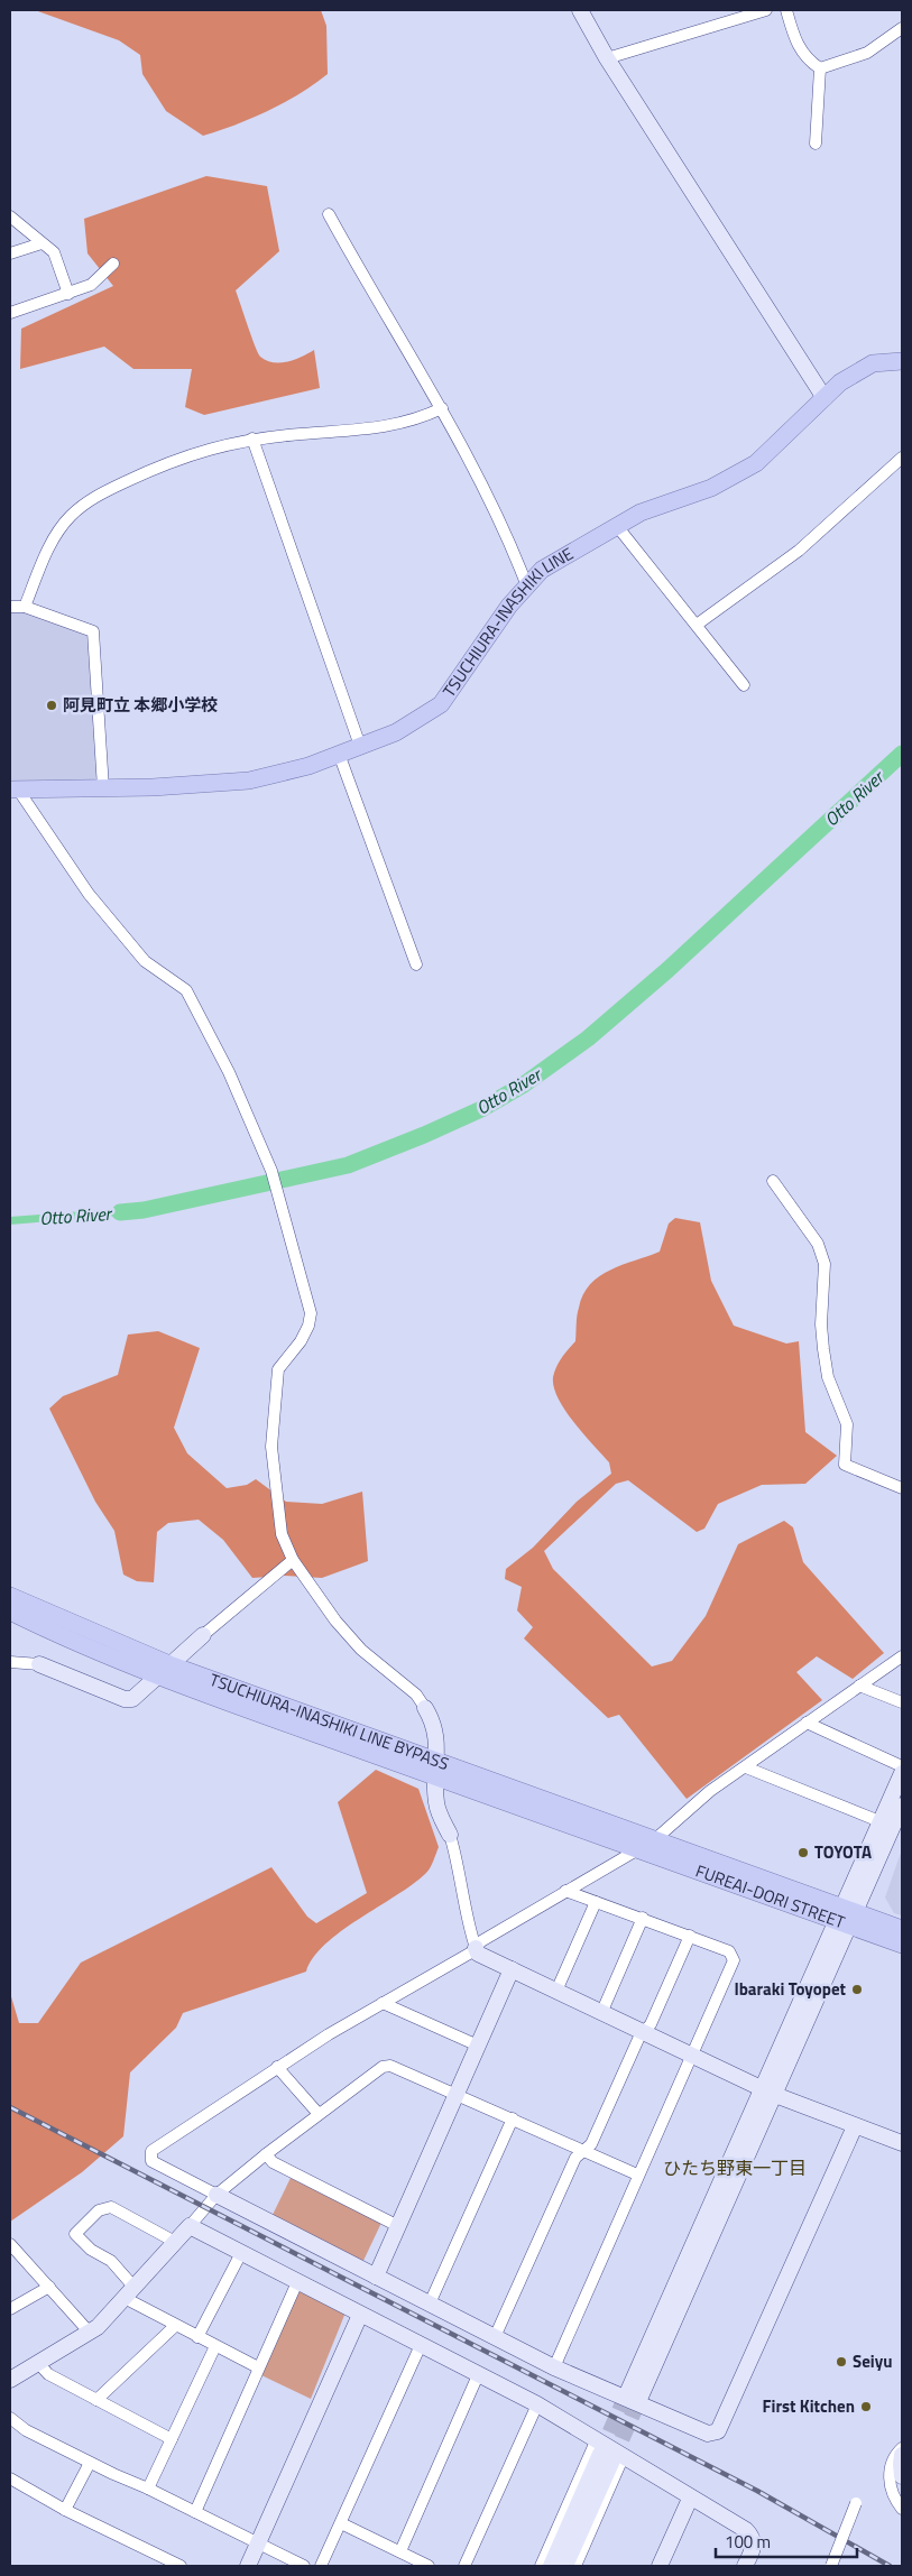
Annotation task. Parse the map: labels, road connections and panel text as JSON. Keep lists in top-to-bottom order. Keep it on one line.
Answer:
{"streets":{"main road":["TSUCHIURA-INASHIKI LINE","TSUCHIURA-INASHIKI LINE BYPASS","FUREAI-DORI STREET"]},"crossings":[["TSUCHIURA-INASHIKI LINE BYPASS","FUREAI-DORI STREET"]],"districts":["ひたち野東一丁目"],"water":["Otto River"],"places":["阿見町立 本郷小学校","TOYOTA","Ibaraki Toyopet","Seiyu","First Kitchen"],"scale_bar":"100 m"}
